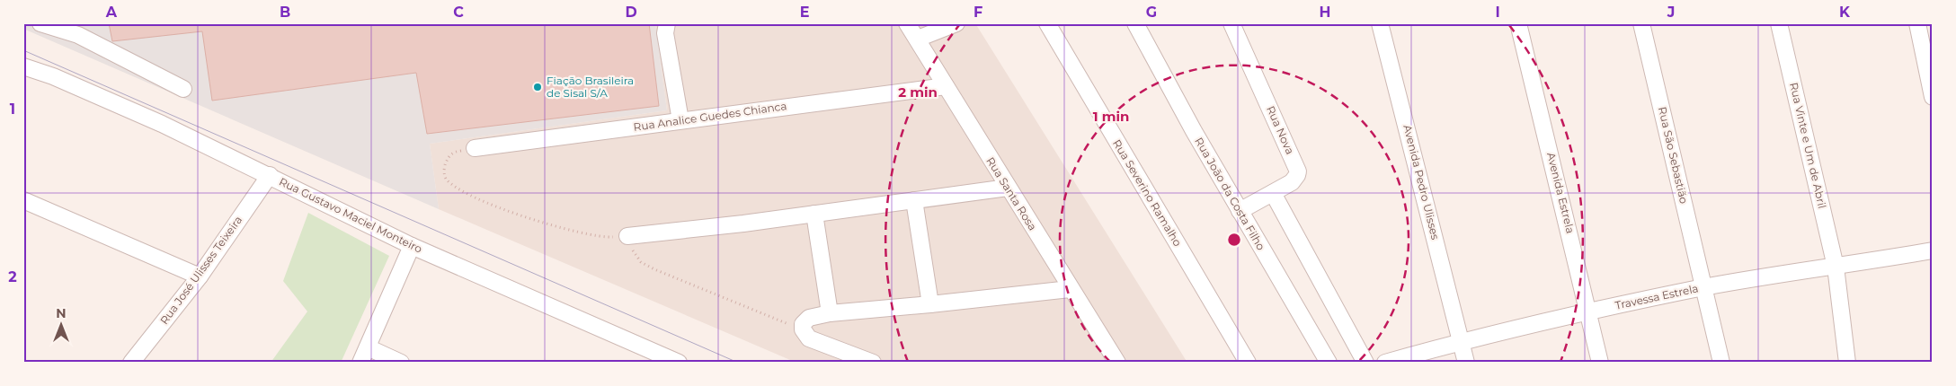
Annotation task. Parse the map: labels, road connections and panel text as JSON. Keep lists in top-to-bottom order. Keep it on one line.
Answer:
{"streets":{"street":["Rua Analice Guedes Chianca","Rua Nova","Rua Vinte e Um de Abril","Rua São Sebastião","Avenida Pedro Ulisses","Rua Severino Ramalho","Avenida Estrela","Rua Santa Rosa","Rua João da Costa Filho","Rua Gustavo Maciel Monteiro","Rua José Ulisses Teixeira","Travessa Estrela"]},"crossings":[["Rua Analice Guedes Chianca","Rua Santa Rosa"],["Rua Nova","Rua João da Costa Filho"],["Rua Vinte e Um de Abril","Travessa Estrela"],["Rua São Sebastião","Travessa Estrela"],["Avenida Pedro Ulisses","Travessa Estrela"],["Avenida Estrela","Travessa Estrela"],["Rua Gustavo Maciel Monteiro","Rua José Ulisses Teixeira"]],"places":["Fiação Brasileira de Sisal S/A"],"north":"top","grid":{"columns":["A","B","C","D","E","F","G","H","I","J","K"],"rows":["1","2"]},"rings":["2 min","1 min"]}
